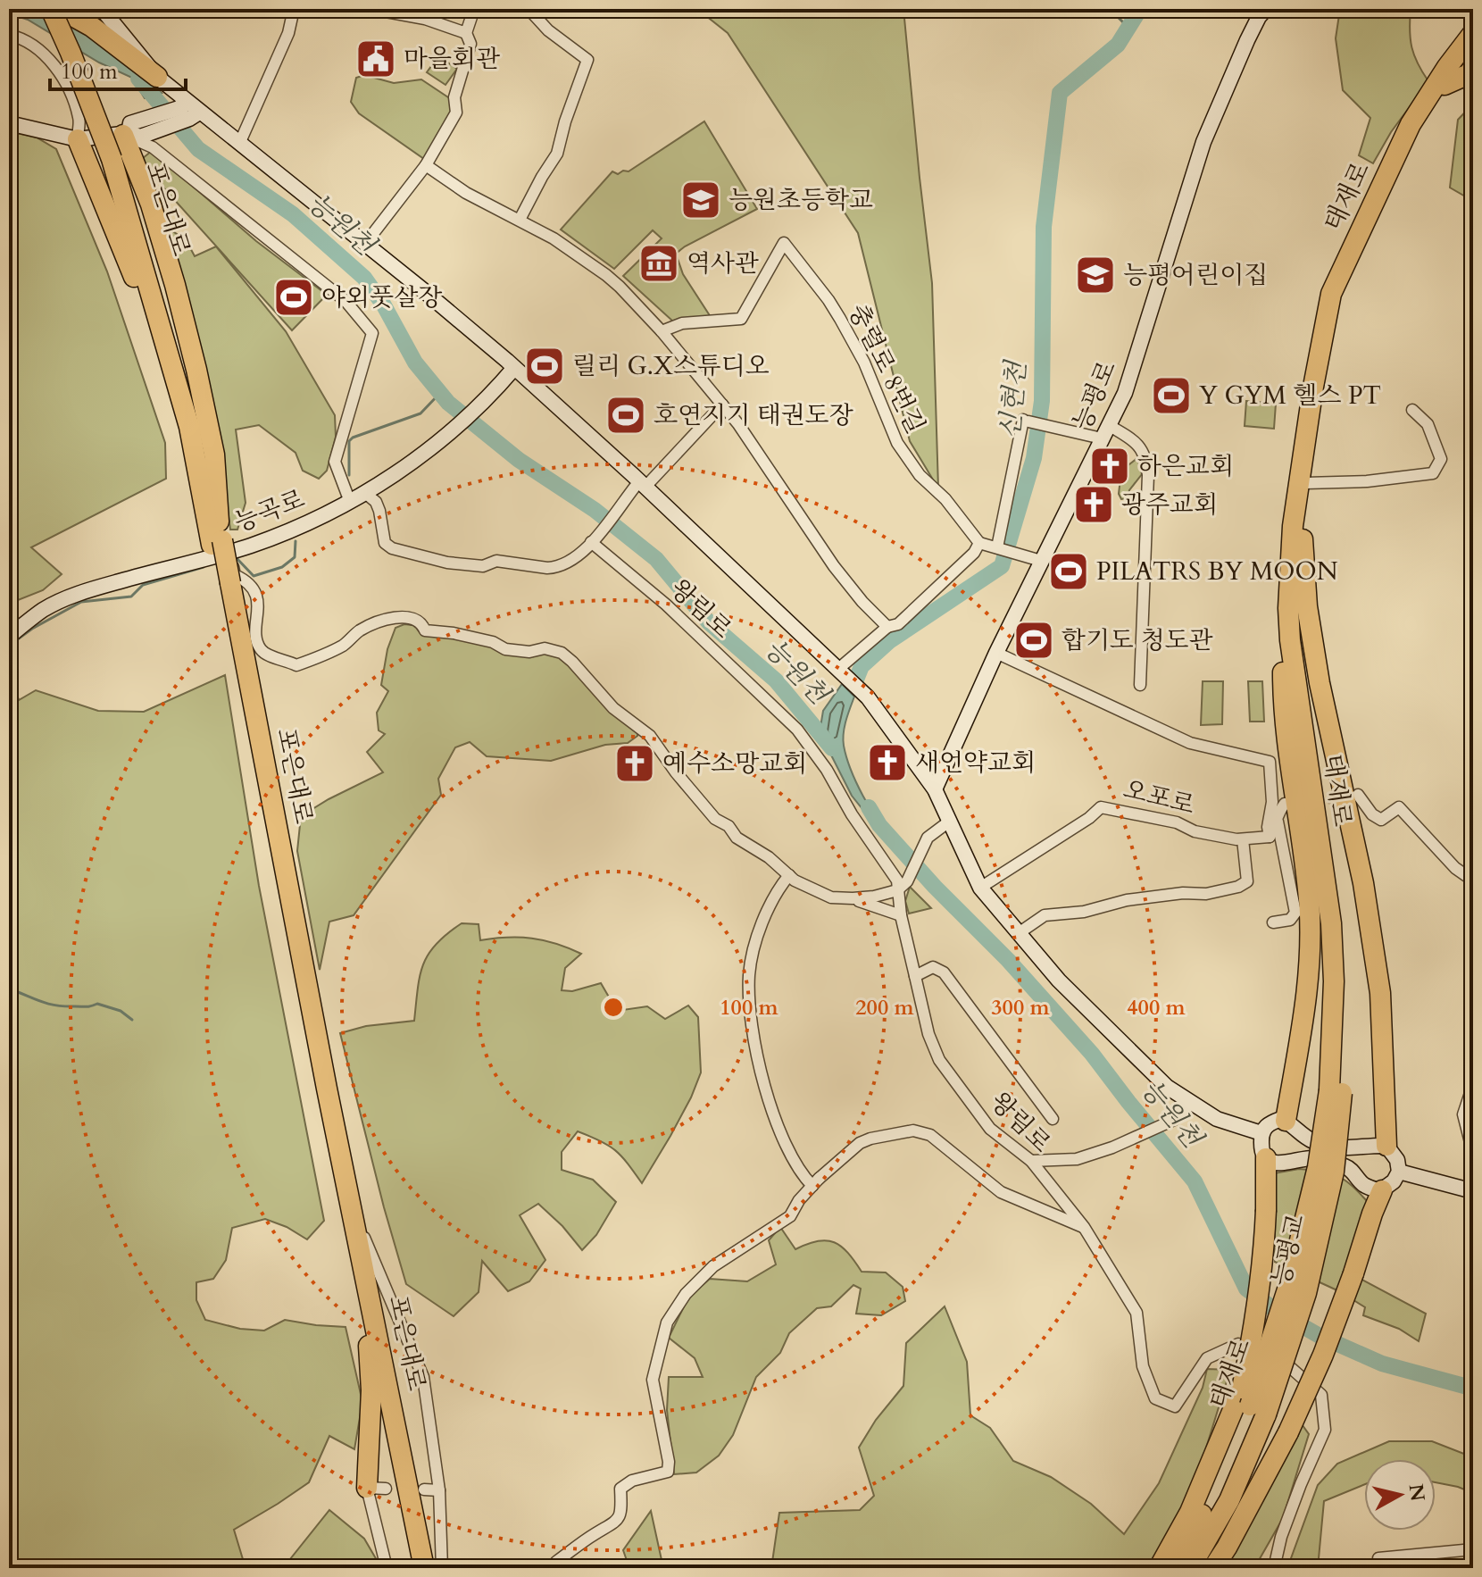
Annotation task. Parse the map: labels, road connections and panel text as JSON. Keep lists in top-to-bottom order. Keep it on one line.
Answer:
{"streets":{"highway":["태재로","포은대로","능평교"],"main road":["능평로","능곡로"],"street":["충렬로 8번길","왕림로","오포로"]},"crossings":[["태재로","능평교"],["포은대로","능곡로"]],"water":["능원천","신현천"],"places":{"public building":["마을회관"],"school or university":["능원초등학교","능평어린이집"],"museum":["역사관"],"sports":["야외풋살장","릴리 G.X스튜디오","Y GYM 헬스 PT","호연지기 태권도장","PILATRS BY MOON","합기도 청도관"],"church":["하은교회","광주교회","새언약교회","예수소망교회"]},"scale_bar":"100 m","north":"right","rings":["100 m","200 m","300 m","400 m"]}
